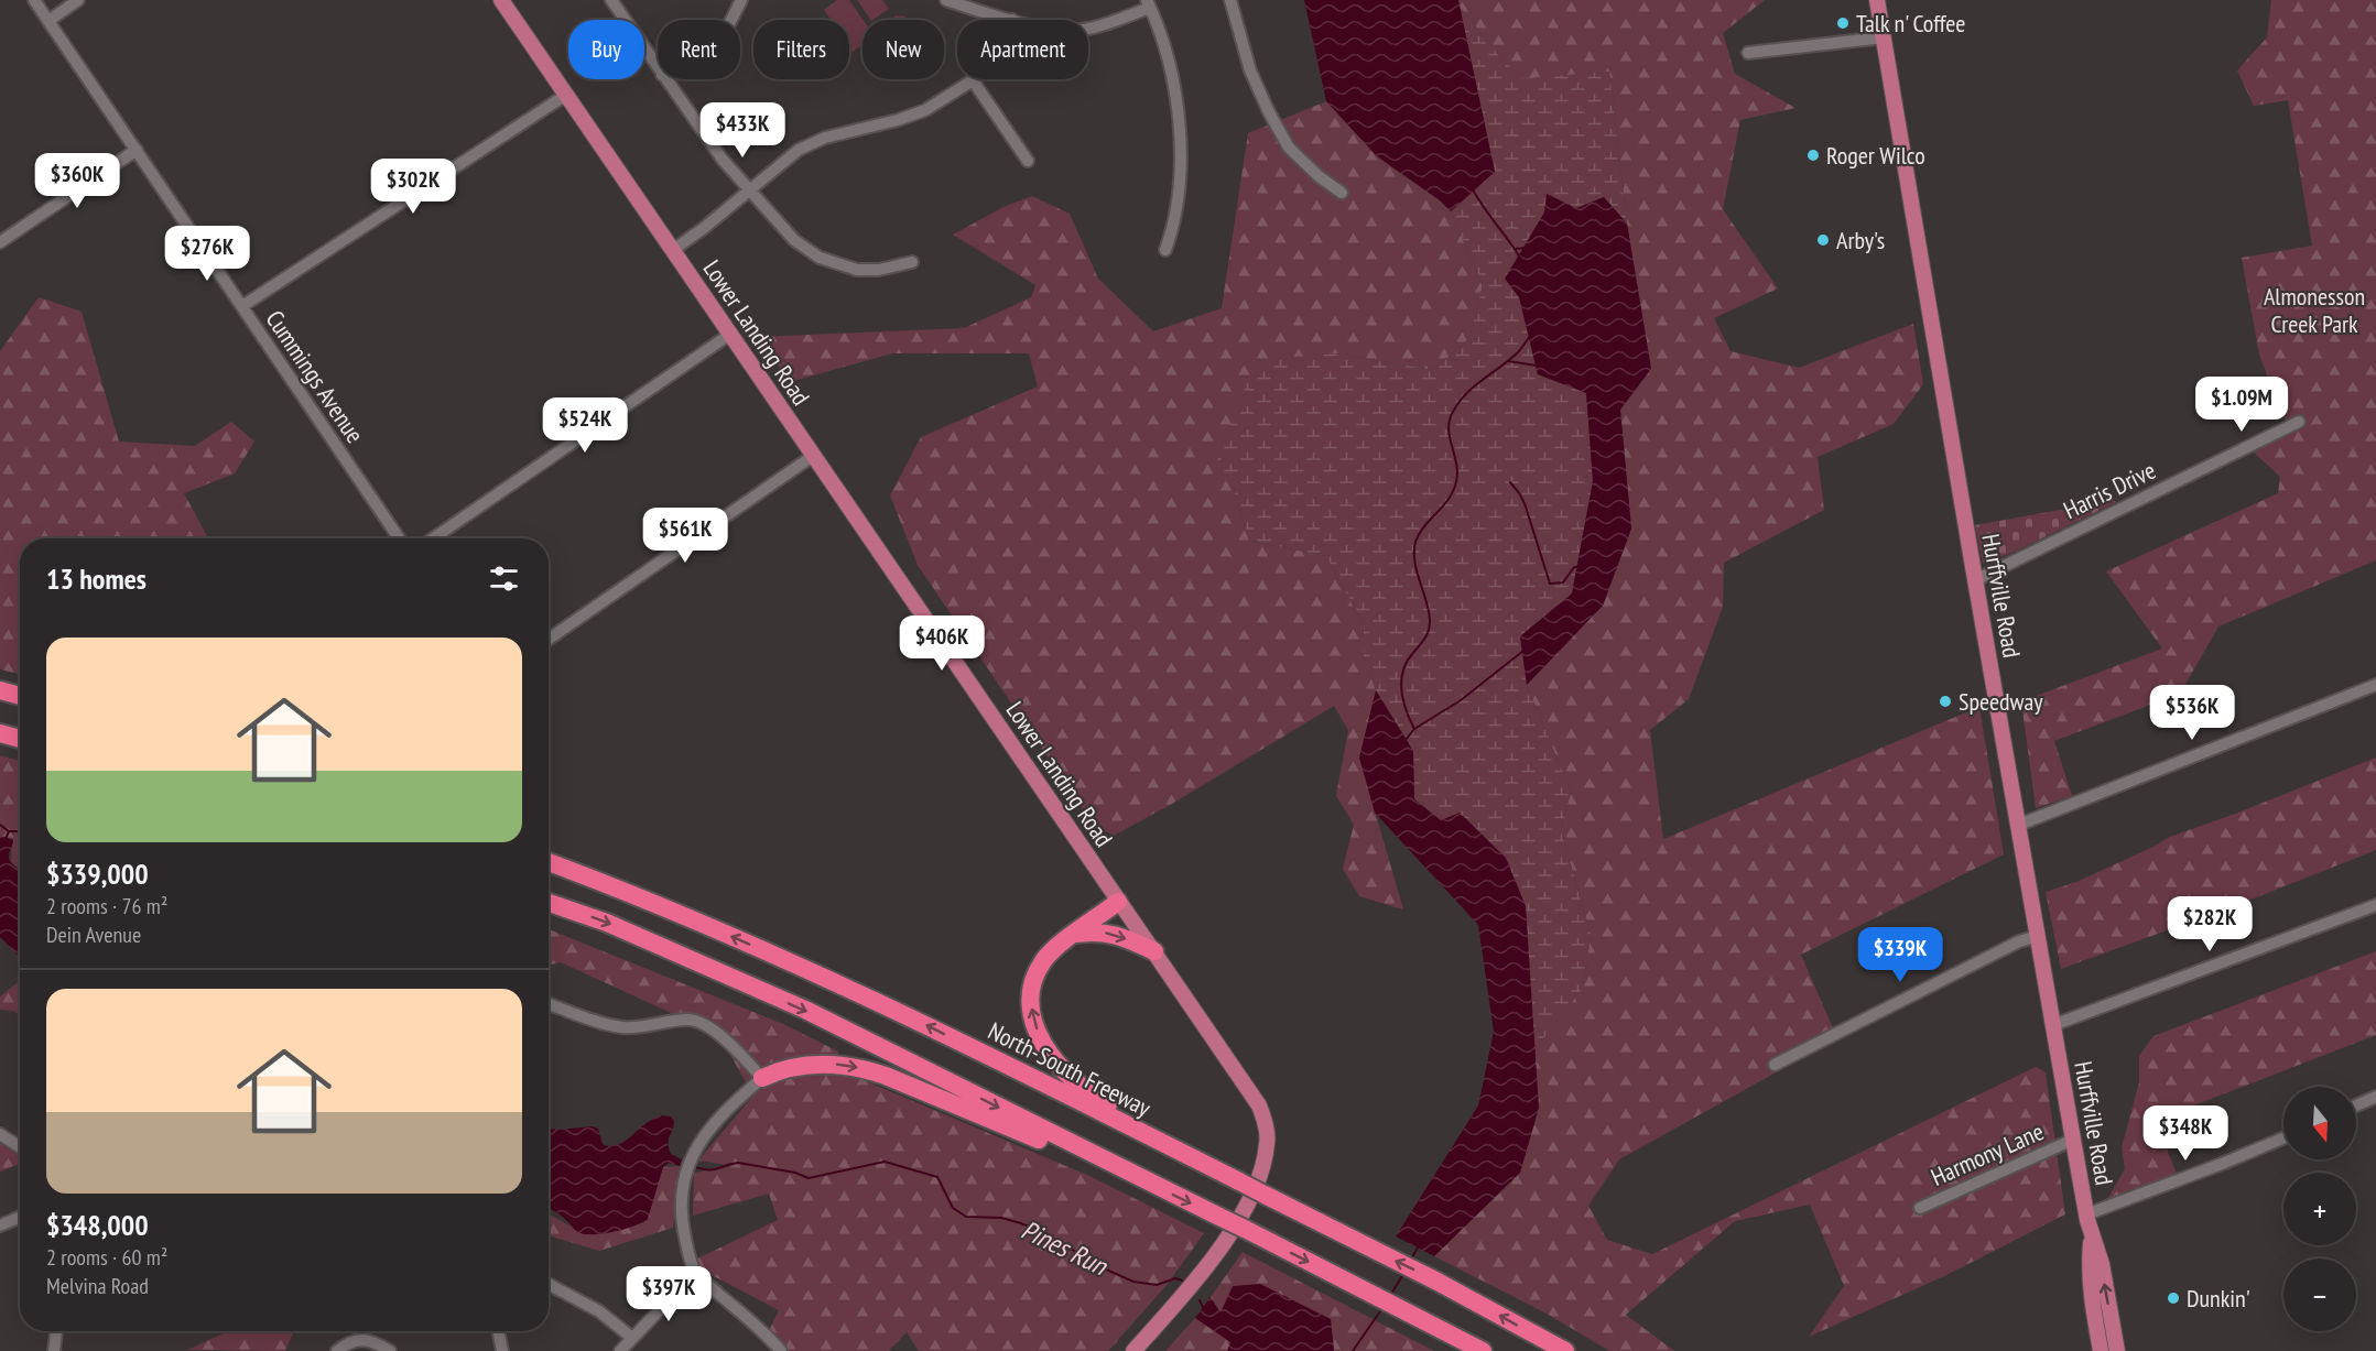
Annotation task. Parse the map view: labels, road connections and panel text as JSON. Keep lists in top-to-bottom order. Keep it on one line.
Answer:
{"streets":{"highway":["North-South Freeway"],"main road":["Lower Landing Road","Hurffville Road"],"street":["Cummings Avenue","Harris Drive","Harmony Lane"]},"crossings":[["Harris Drive","Hurffville Road"],["Hurffville Road","Harmony Lane"]],"water":["Pines Run"],"parks":["Almonesson Creek Park"],"places":["Talk n' Coffee","Roger Wilco","Arby's","Speedway","Dunkin'"],"north":"bottom","page":{"chip":["Buy","Rent","Filters","New","Apartment"],"price":["$433K","$360K","$302K","$276K","$1.09M","$524K","$561K","$406K","$536K","$282K","$339K","$348K","$397K"],"heading":"13 homes","list":[{"name":"$339,000","note":"2 rooms · 76 m² · Dein Avenue"},{"name":"$348,000","note":"2 rooms · 60 m² · Melvina Road"}],"map_buttons":["+","−"]}}
